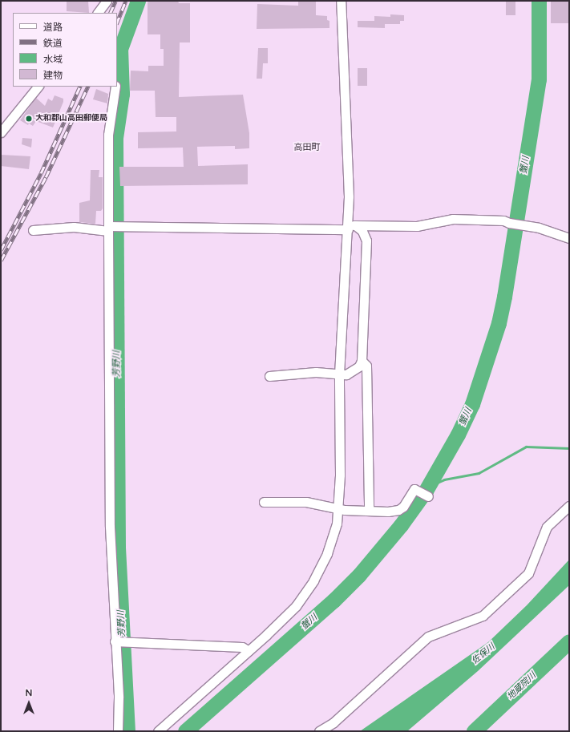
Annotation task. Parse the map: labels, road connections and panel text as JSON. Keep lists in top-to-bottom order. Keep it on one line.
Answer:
{"districts":["高田町"],"water":["蟹川","芳野川","佐保川","地蔵院川"],"places":["大和郡山高田郵便局"],"legend":["道路","鉄道","水域","建物"],"north":"top"}
